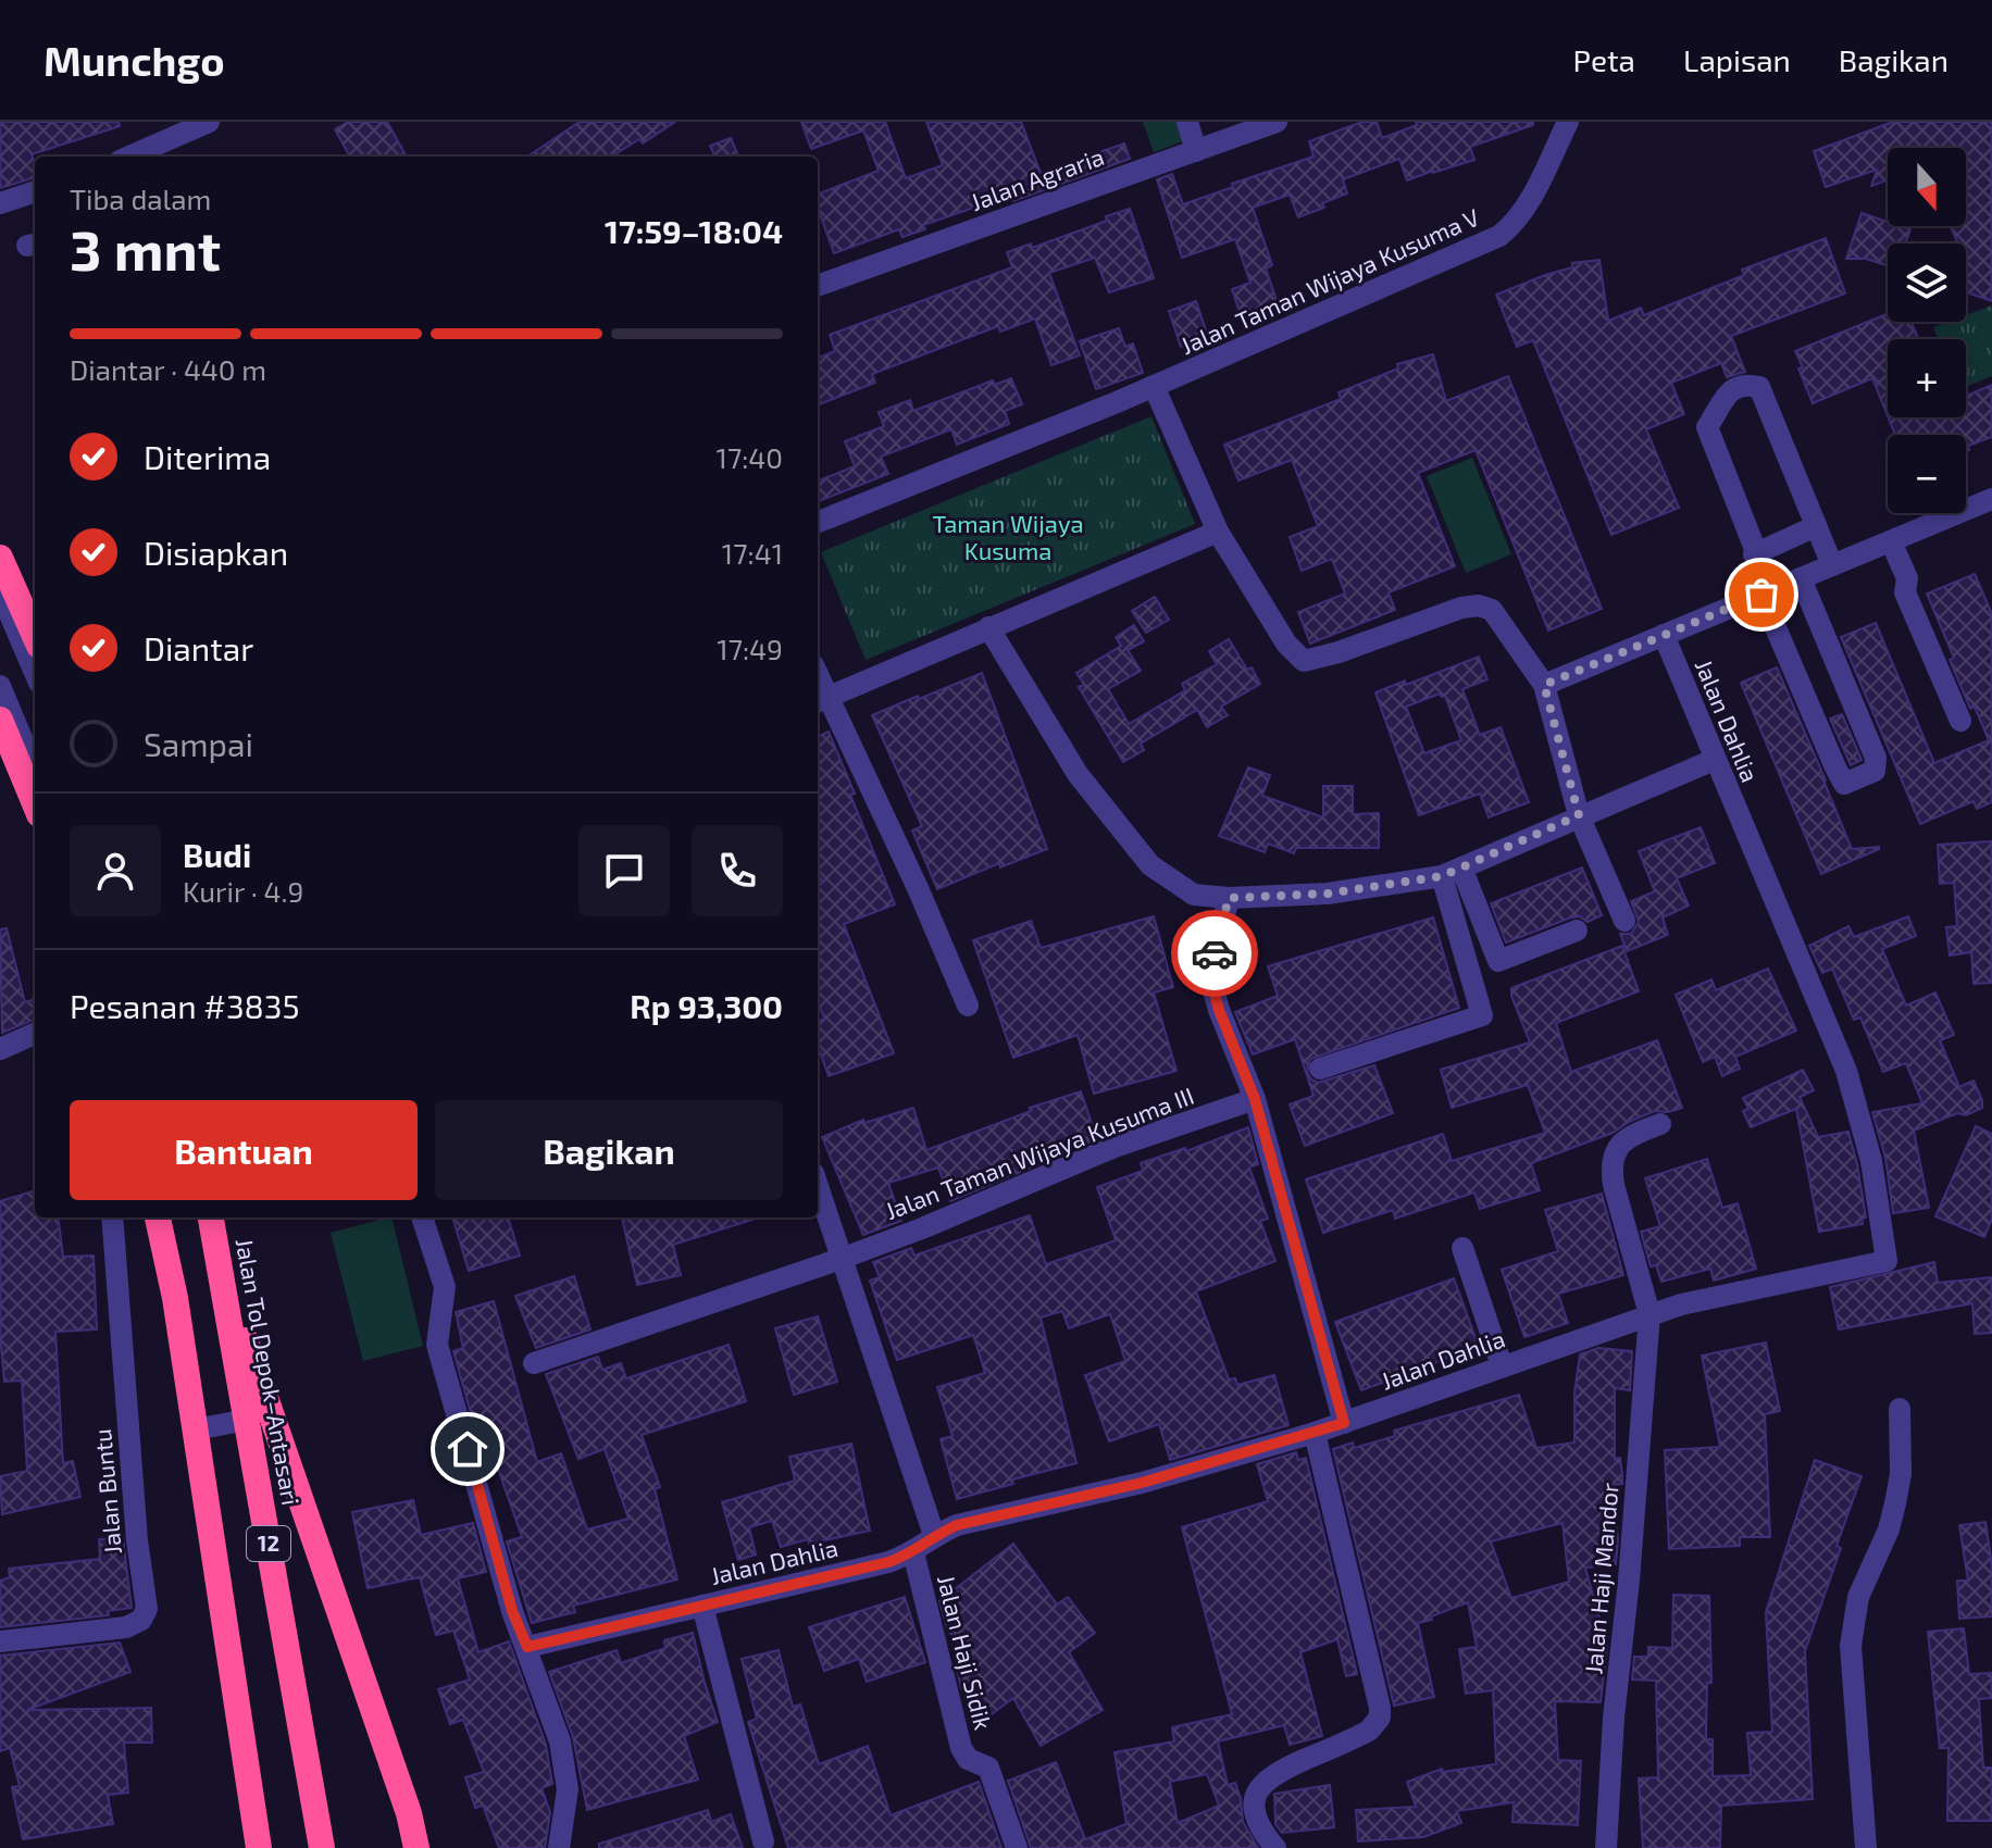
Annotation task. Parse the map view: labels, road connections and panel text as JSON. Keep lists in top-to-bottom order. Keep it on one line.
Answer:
{"streets":{"highway":["Jalan Tol Depok–Antasari","12"],"street":["Jalan Agraria","Jalan Taman Wijaya Kusuma V","Jalan Dahlia","Jalan Taman Wijaya Kusuma III","Jalan Buntu","Jalan Haji Mandor","Jalan Haji Sidik"]},"crossings":[["Jalan Dahlia","Jalan Haji Mandor"],["Jalan Dahlia","Jalan Haji Sidik"]],"parks":["Taman Wijaya Kusuma"],"north":"bottom","page":{"header":"Munchgo","nav":["Peta","Lapisan","Bagikan"],"map_buttons":["+","−"],"heading":["3 mnt","Tiba dalam","17:59–18:04"],"panel":["Budi","Kurir · 4.9","Pesanan #3835","Rp 93,300"],"bar":"Diantar · 440 m","list":[["Diterima","17:40"],["Disiapkan","17:41"],["Diantar","17:49"],"Sampai"],"buttons":["Bantuan","Bagikan"]}}
